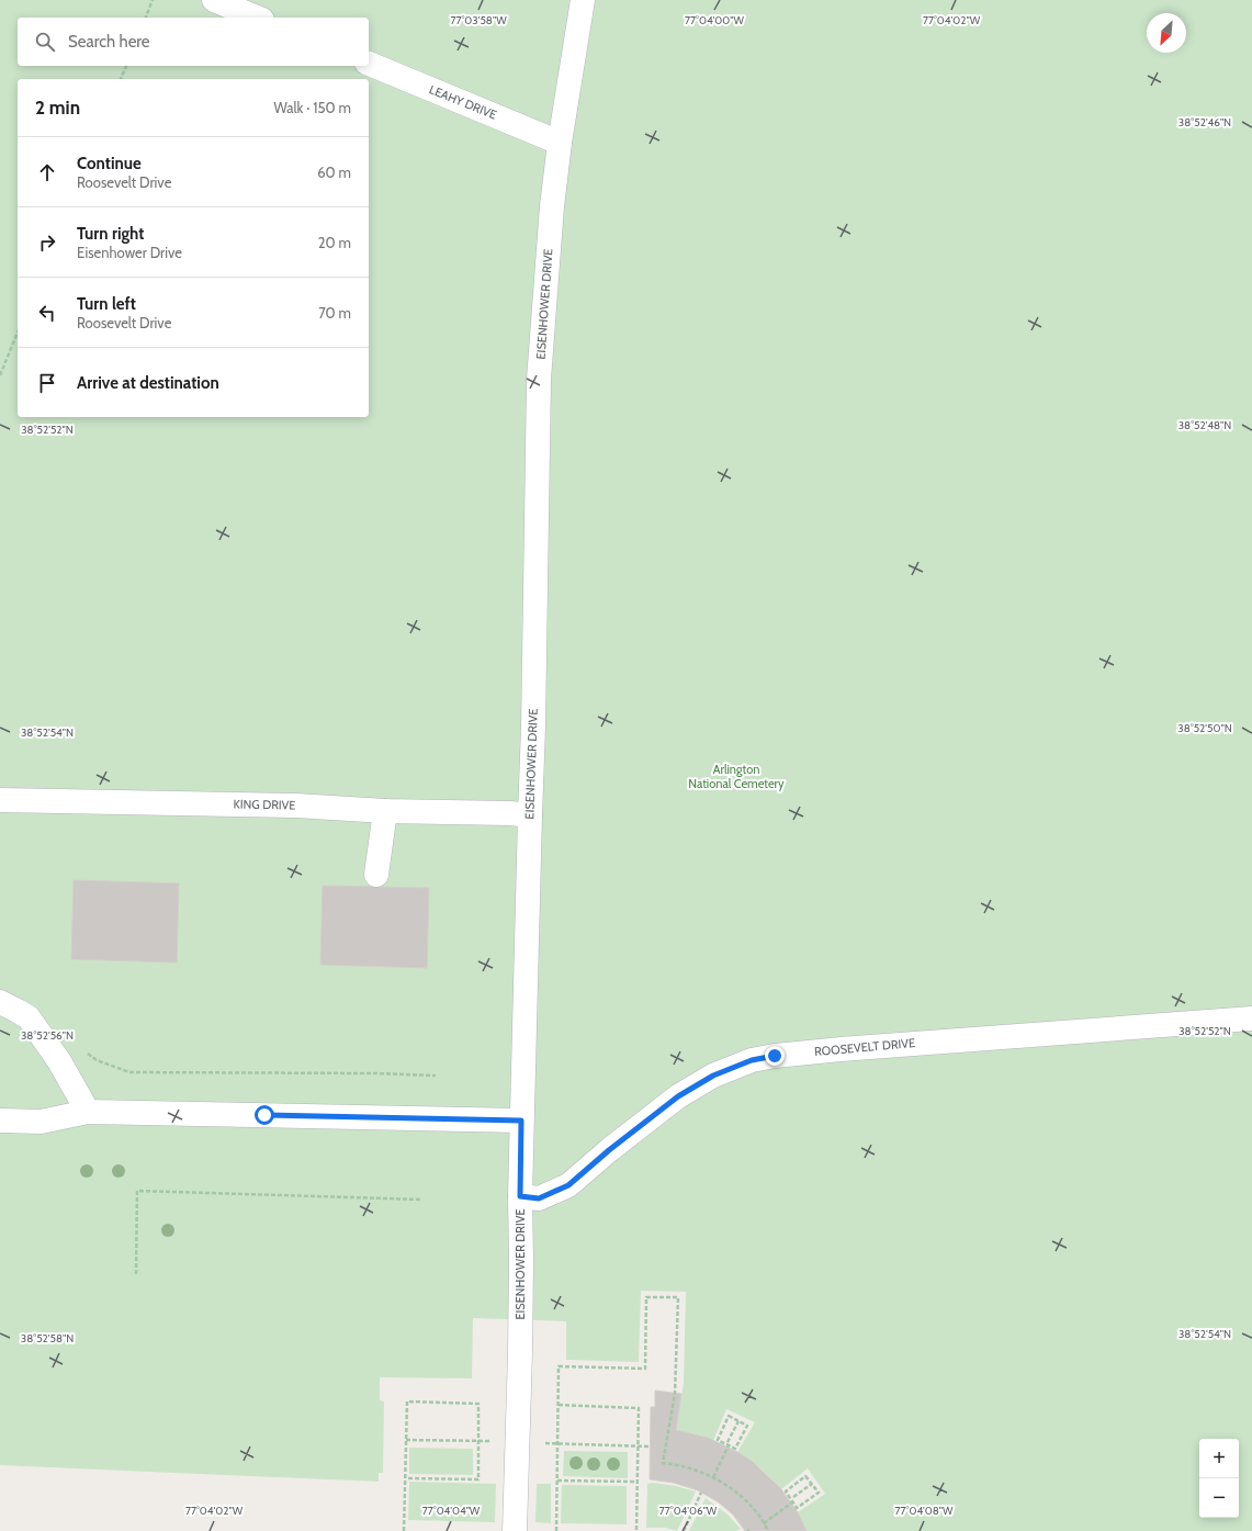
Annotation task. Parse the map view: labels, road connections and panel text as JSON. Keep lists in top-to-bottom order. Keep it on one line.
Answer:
{"streets":{"lane":["LEAHY DRIVE","EISENHOWER DRIVE","KING DRIVE","ROOSEVELT DRIVE"]},"crossings":[["LEAHY DRIVE","EISENHOWER DRIVE"],["EISENHOWER DRIVE","KING DRIVE"],["EISENHOWER DRIVE","ROOSEVELT DRIVE"]],"parks":["Arlington National Cemetery"],"north":"bottom left","page":{"search":"Search here","heading":["2 min","Walk · 150 m"],"list":[["Continue","Roosevelt Drive","60 m"],["Turn right","Eisenhower Drive","20 m"],["Turn left","Roosevelt Drive","70 m"],"Arrive at destination"],"map_buttons":["+","−"]},"coordinates":["77°03'58\"W","77°04'00\"W","77°04'02\"W","38°52'46\"N","38°52'48\"N","38°52'52\"N","38°52'50\"N","38°52'54\"N","38°52'56\"N","38°52'58\"N","77°04'04\"W","77°04'06\"W","77°04'08\"W"]}
